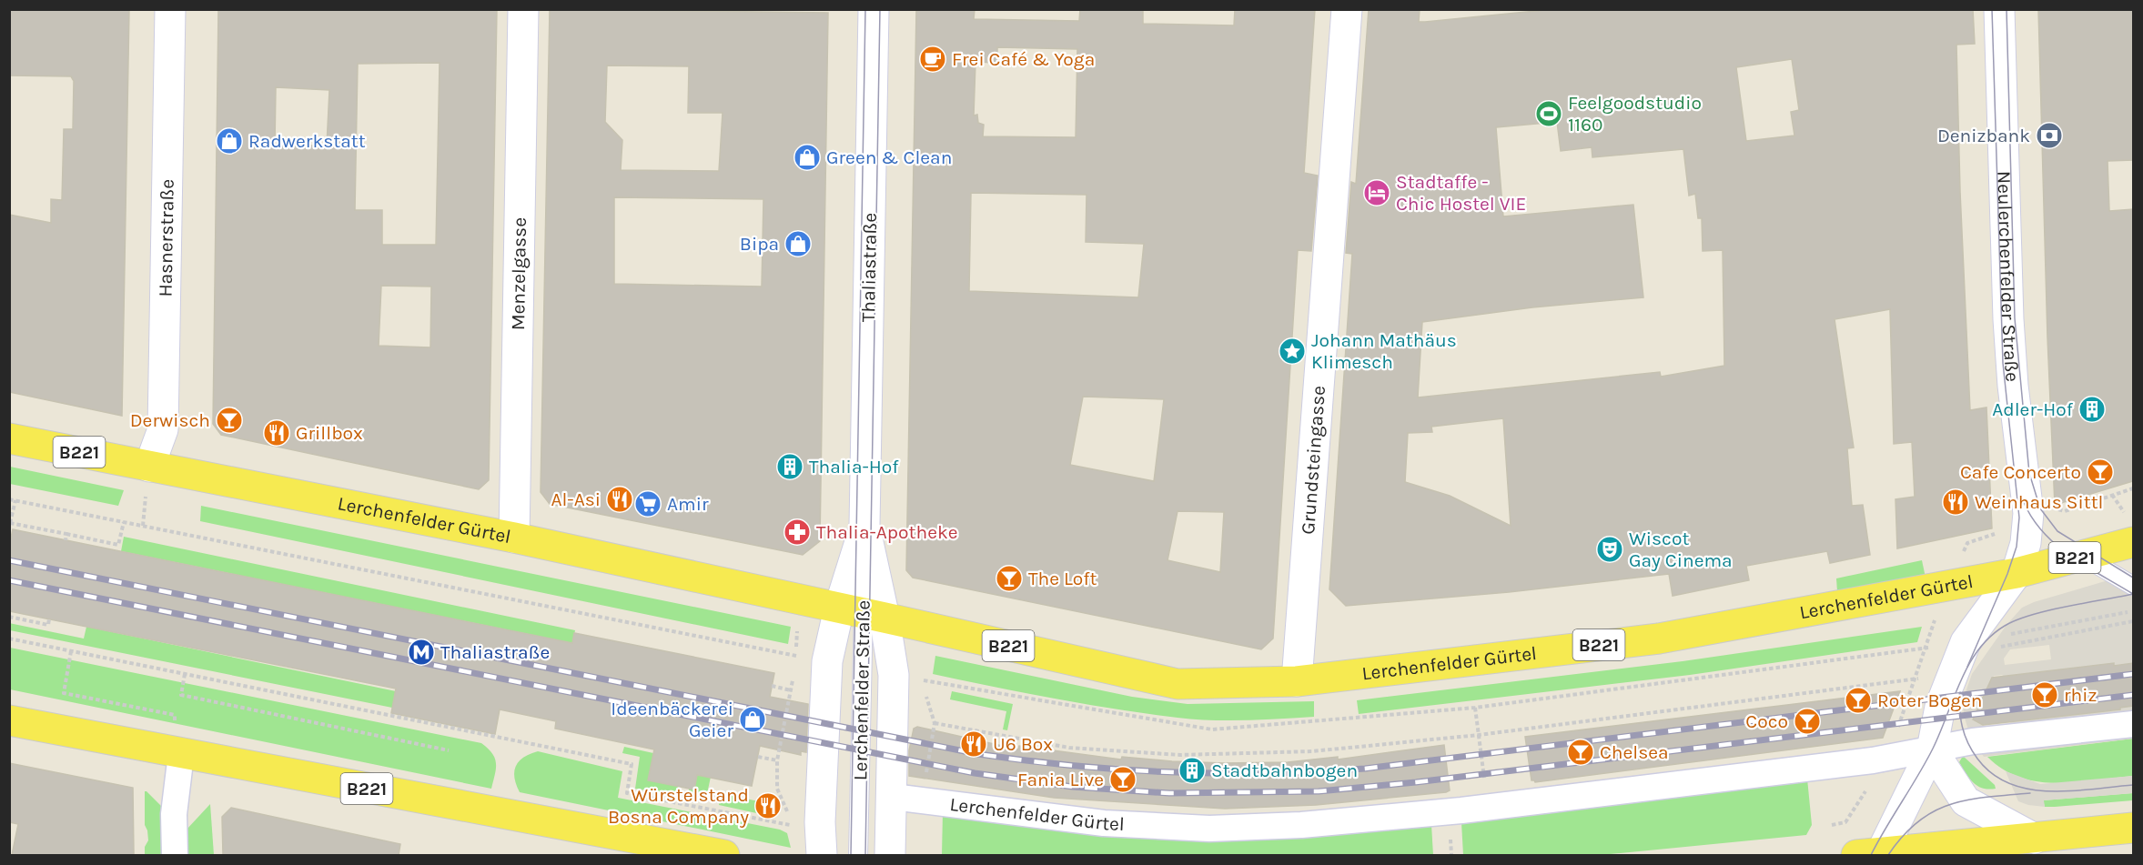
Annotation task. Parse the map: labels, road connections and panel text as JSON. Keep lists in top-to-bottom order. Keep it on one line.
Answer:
{"streets":{"main road":["B221","Lerchenfelder Gürtel"],"street":["Hasnerstraße","Thaliastraße","Menzelgasse","Neulerchenfelder Straße","Grundsteingasse"],"lane":["Lerchenfelder Straße"]},"crossings":[["Hasnerstraße","Lerchenfelder Gürtel"],["Menzelgasse","Lerchenfelder Gürtel"],["Neulerchenfelder Straße","Lerchenfelder Gürtel"],["Grundsteingasse","Lerchenfelder Gürtel"],["Lerchenfelder Gürtel","Lerchenfelder Straße"]],"places":{"cafe":["Frei Café & Yoga"],"sports":["Feelgoodstudio 1160"],"bank":["Denizbank"],"shop":["Radwerkstatt","Green & Clean","Bipa","Ideenbäckerei Geier"],"hotel":["Stadtaffe - Chic Hostel VIE"],"place":["Johann Mathäus Klimesch"],"building":["Adler-Hof","Thalia-Hof","Stadtbahnbogen"],"bar":["Derwisch","Cafe Concerto","The Loft","rhiz","Roter Bogen","Coco","Chelsea","Fania Live"],"restaurant":["Grillbox","Al-Asi","Weinhaus Sittl","U6 Box","Würstelstand Bosna Company"],"supermarket":["Amir"],"pharmacy":["Thalia-Apotheke"],"theatre":["Wiscot Gay Cinema"],"metro station":["Thaliastraße"]}}
